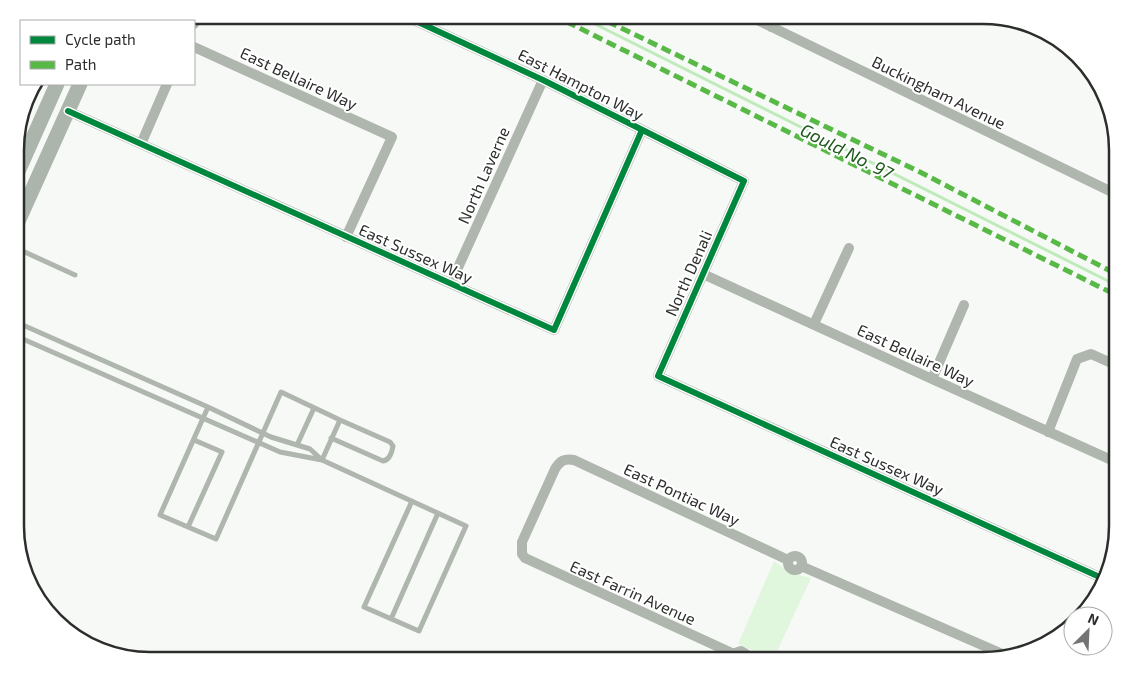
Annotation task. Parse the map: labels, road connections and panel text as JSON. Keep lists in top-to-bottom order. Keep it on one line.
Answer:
{"streets":{"street":["East Bellaire Way","East Hampton Way","Buckingham Avenue","North Laverne","East Sussex Way","North Denali","East Pontiac Way","East Farrin Avenue"]},"crossings":[["East Bellaire Way","East Sussex Way"],["East Bellaire Way","North Denali"],["East Hampton Way","North Laverne"],["East Hampton Way","East Sussex Way"],["East Hampton Way","North Denali"],["North Laverne","East Sussex Way"],["East Sussex Way","North Denali"],["East Pontiac Way","East Farrin Avenue"]],"water":["Gould No. 97"],"legend":["Cycle path","Path"],"north":"top right"}
